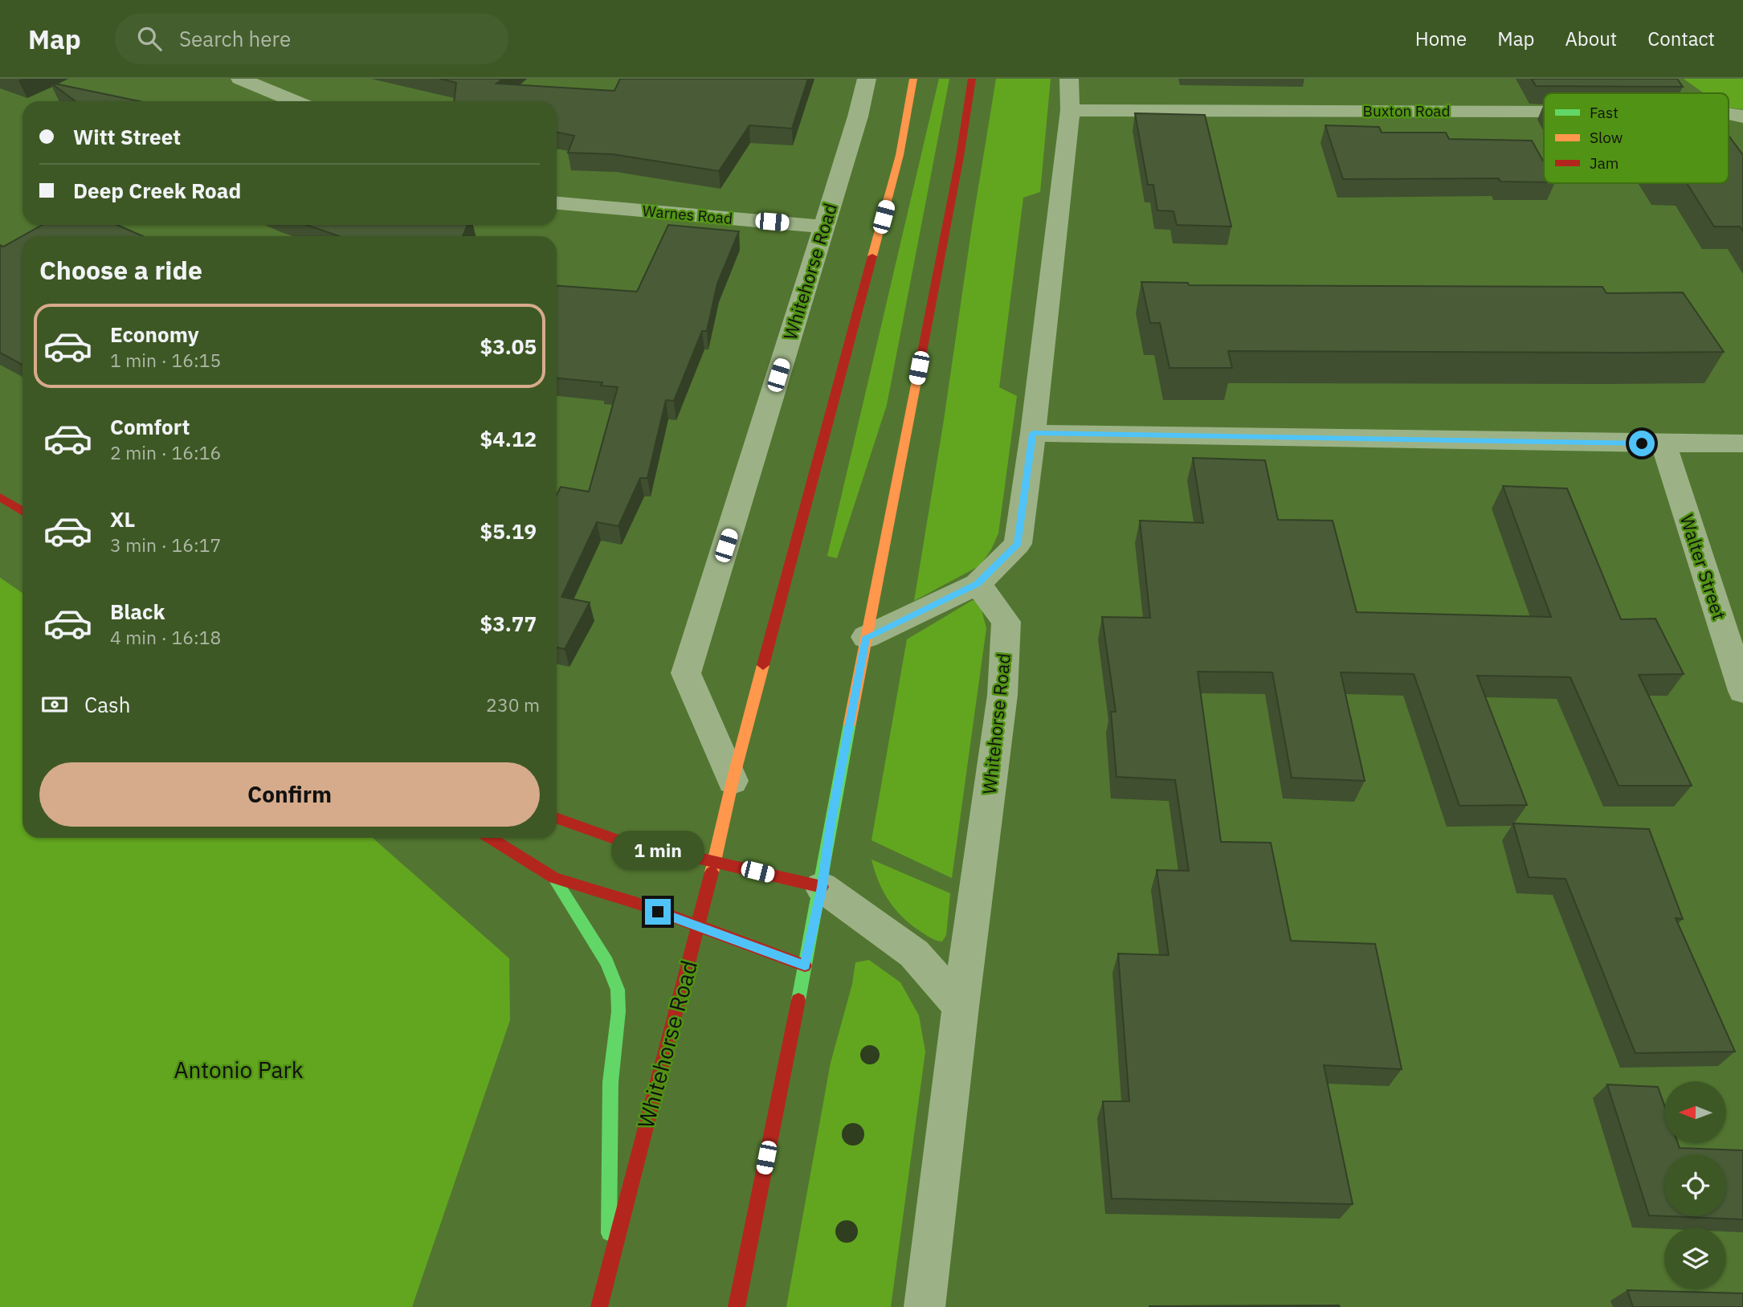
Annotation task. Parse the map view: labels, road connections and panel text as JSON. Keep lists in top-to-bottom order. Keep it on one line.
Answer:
{"streets":{"main road":["Whitehorse Road"],"street":["Buxton Road","Warnes Road","Walter Street"]},"crossings":[["Warnes Road","Whitehorse Road"]],"parks":["Antonio Park"],"legend":["Fast","Slow","Jam"],"north":"left","page":{"header":"Map","search":"Search here","nav":["Home","Map","About","Contact"],"banner":["Witt Street","Deep Creek Road"],"heading":"Choose a ride","list":[{"name":"Economy","note":"1 min · 16:15","value":"$3.05"},{"name":"Comfort","note":"2 min · 16:16","value":"$4.12"},{"name":"XL","note":"3 min · 16:17","value":"$5.19"},{"name":"Black","note":"4 min · 16:18","value":"$3.77"}],"pay":["Cash","230 m"],"buttons":"Confirm","bubble":"1 min"}}
